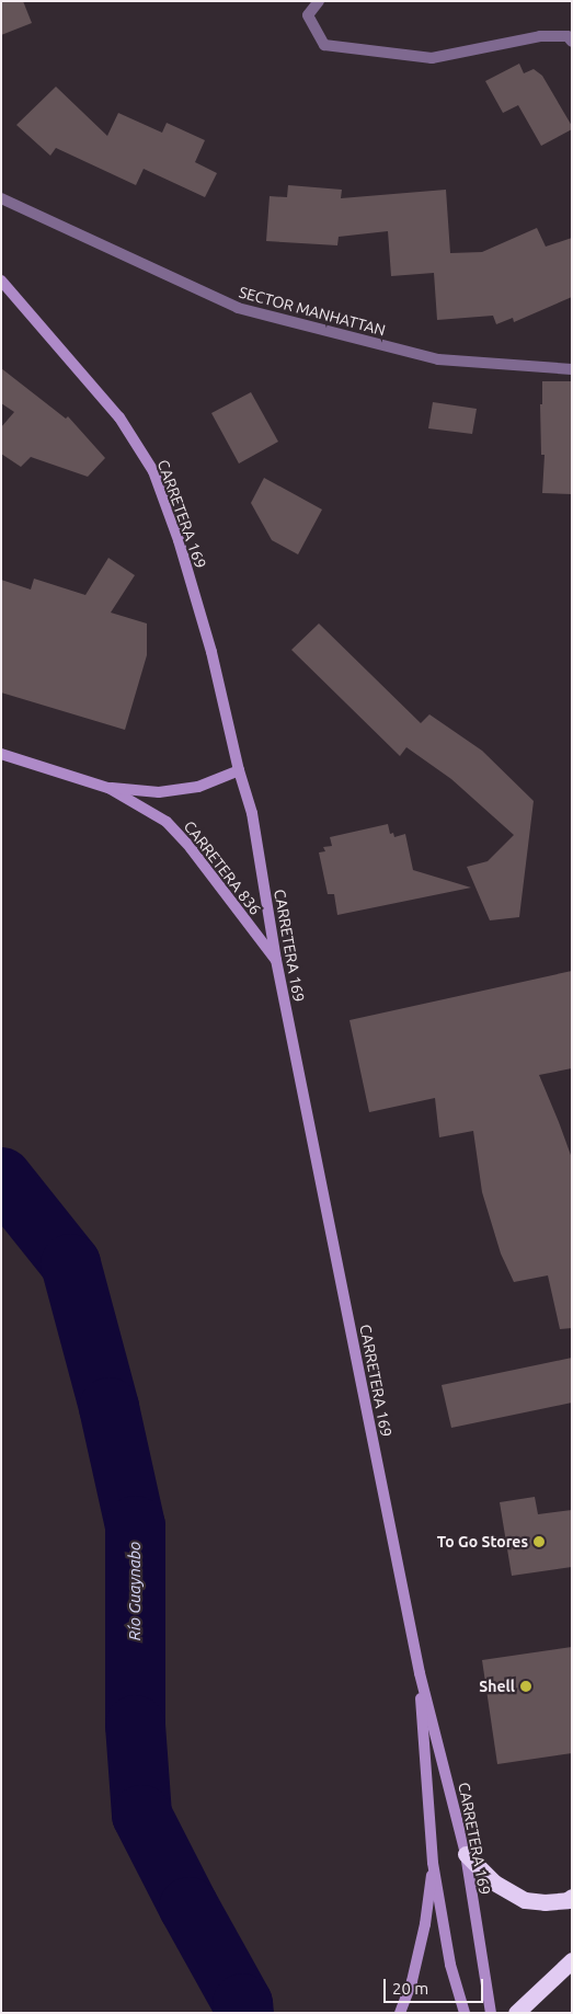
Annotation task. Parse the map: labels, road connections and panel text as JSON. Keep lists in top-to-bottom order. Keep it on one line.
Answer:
{"streets":{"street":["SECTOR MANHATTAN","CARRETERA 169","CARRETERA 836"]},"crossings":[["CARRETERA 169","CARRETERA 836"]],"water":["Río Guaynabo"],"places":["To Go Stores","Shell"],"scale_bar":"20 m"}
